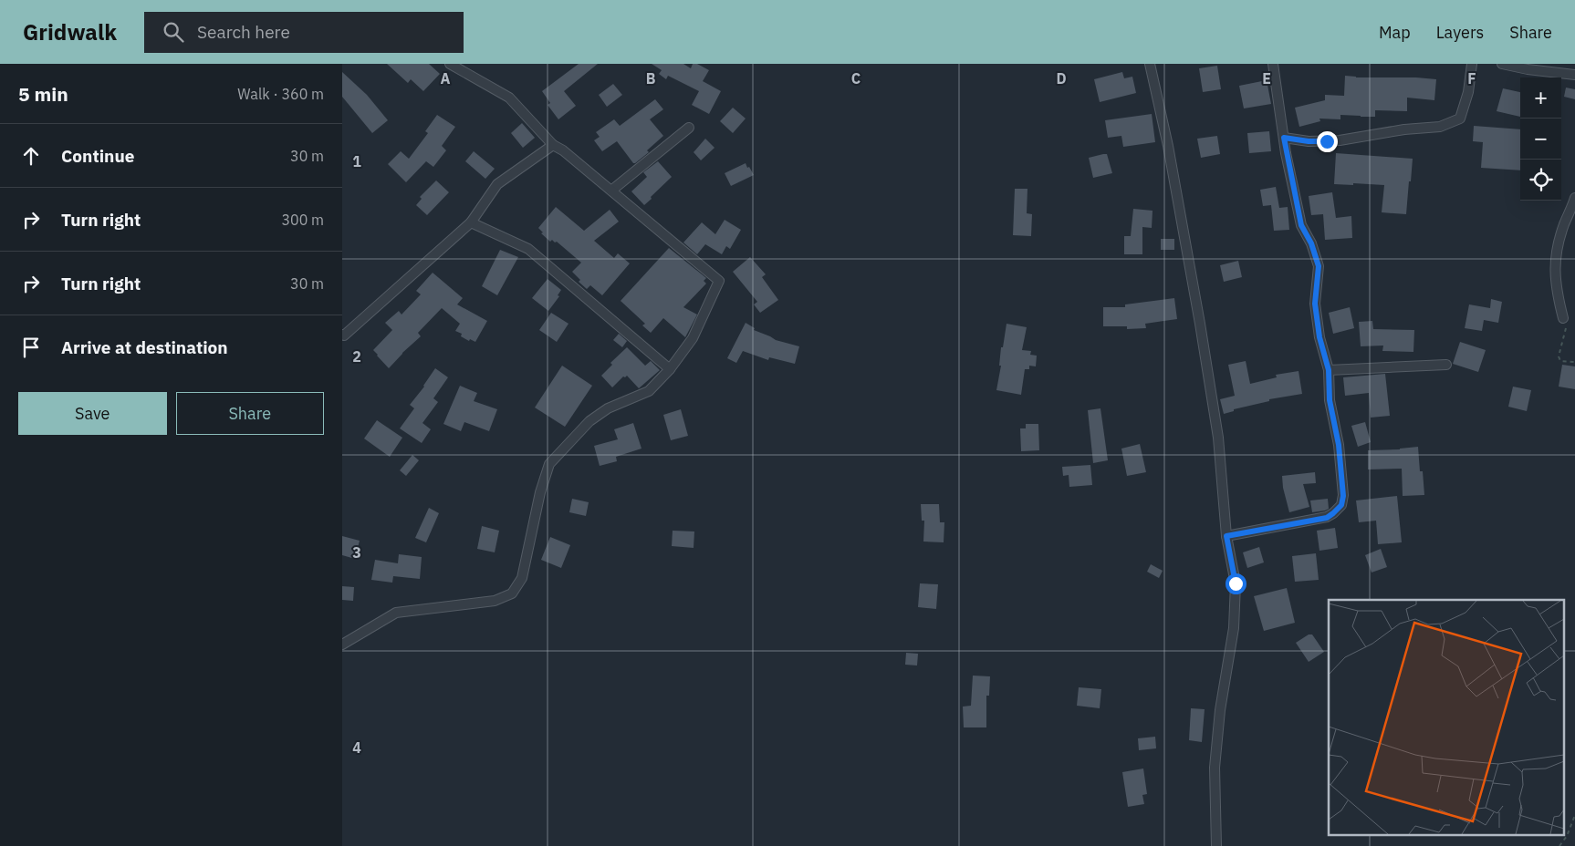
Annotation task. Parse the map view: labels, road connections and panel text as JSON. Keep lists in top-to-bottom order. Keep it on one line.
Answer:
{"page":{"header":"Gridwalk","search":"Search here","nav":["Map","Layers","Share"],"heading":["5 min","Walk · 360 m"],"map_buttons":["+","−"],"list":[["Continue","30 m"],["Turn right","300 m"],["Turn right","30 m"],"Arrive at destination"],"buttons":["Save","Share"]},"grid":{"columns":["A","B","C","D","E","F"],"rows":["1","2","3","4"]}}
